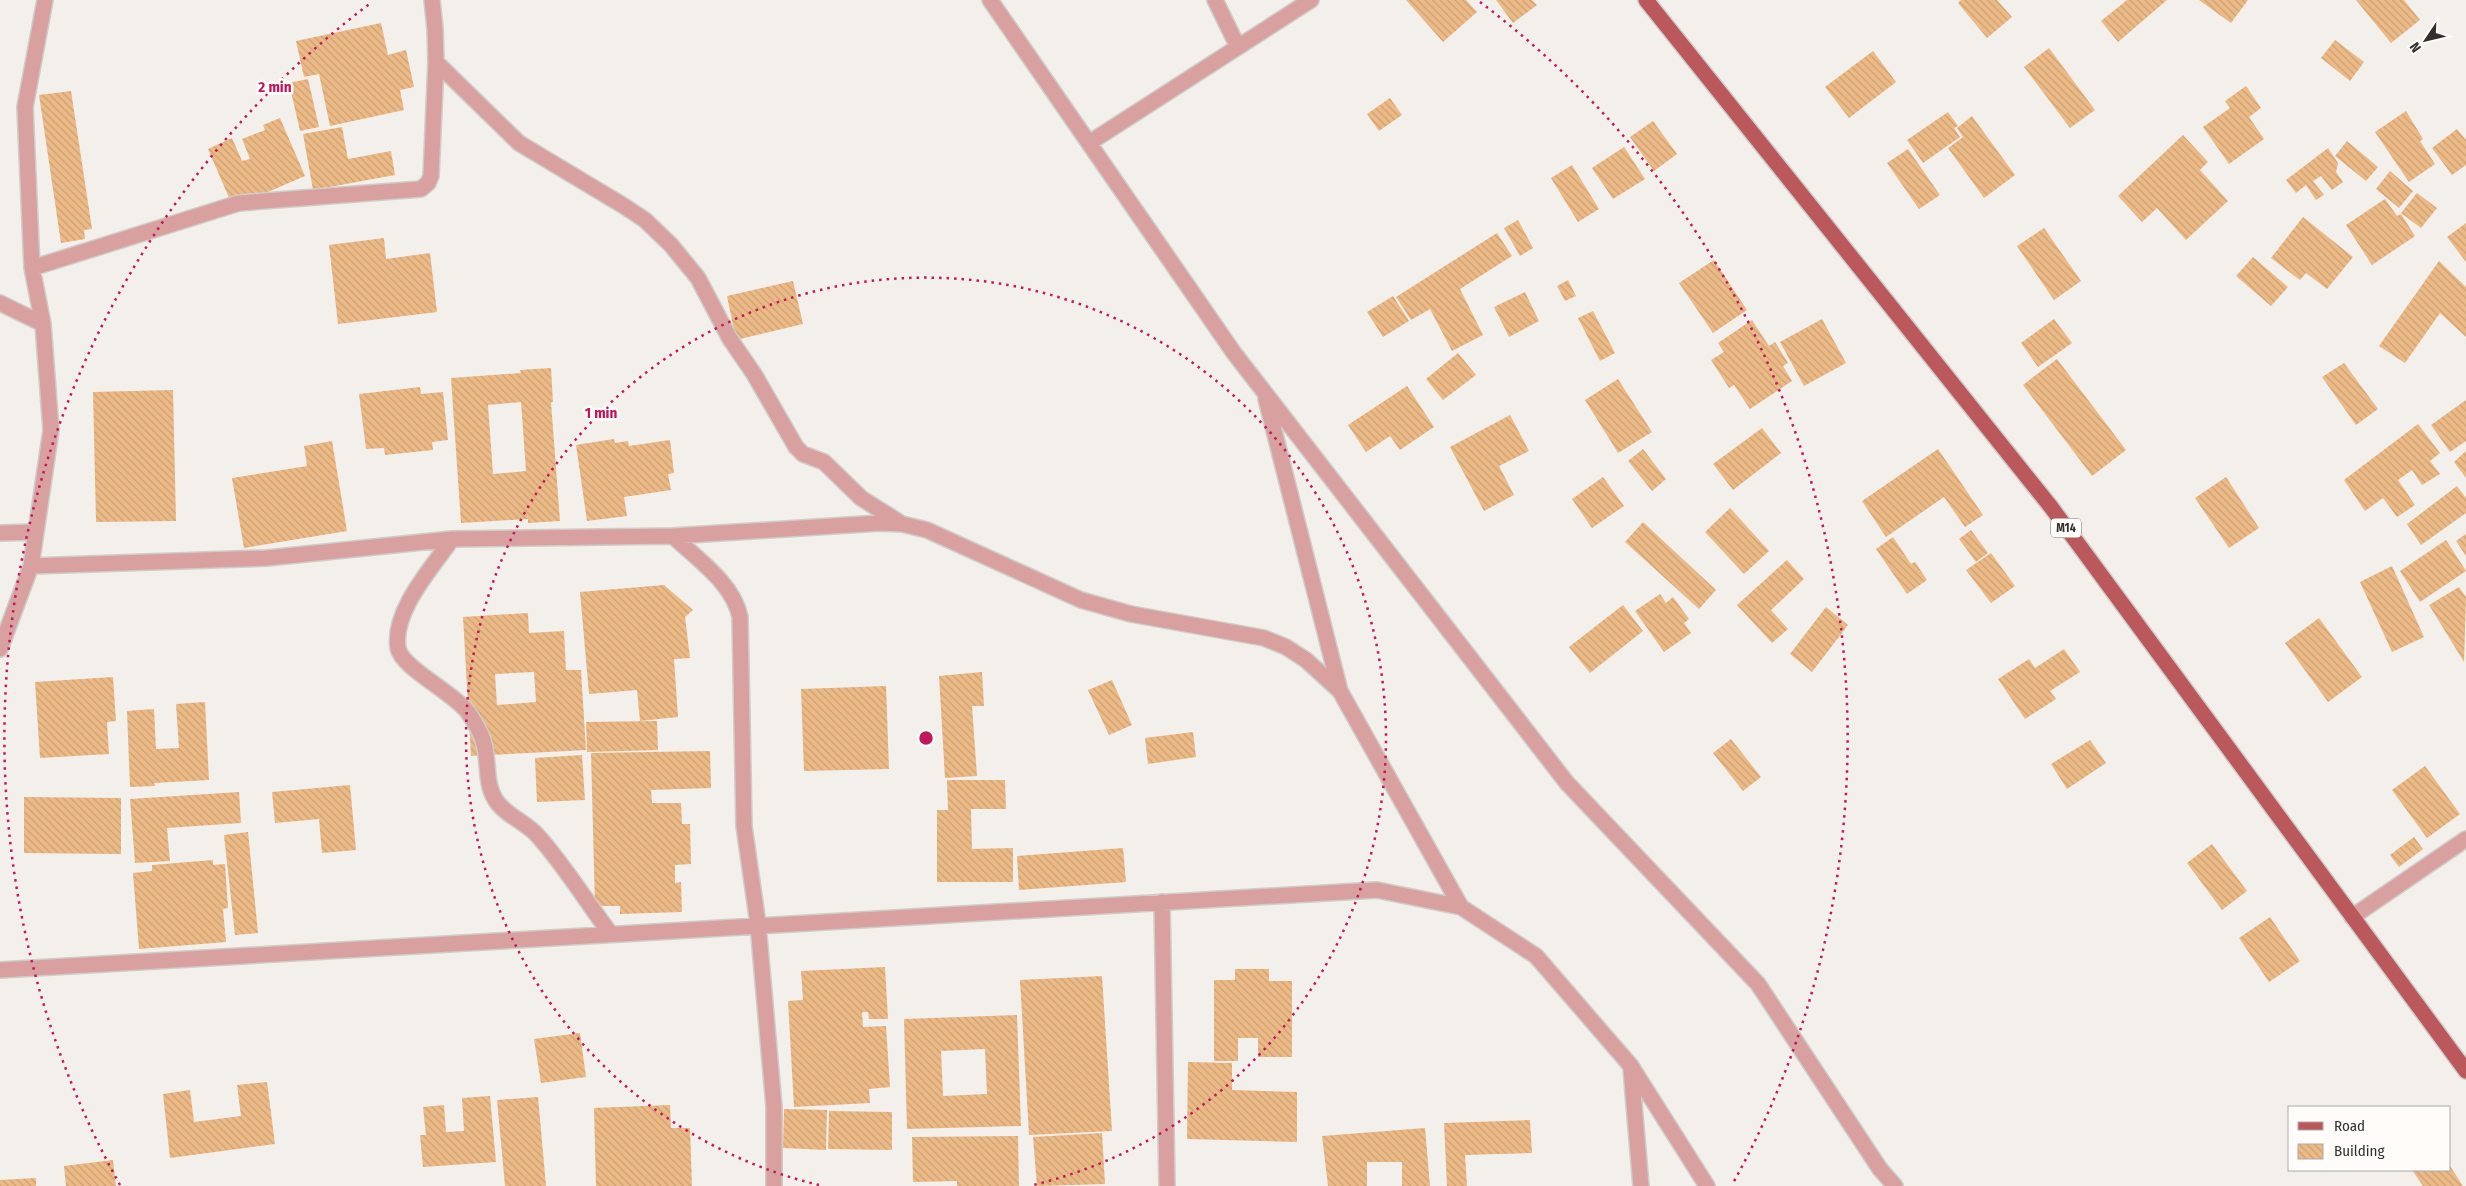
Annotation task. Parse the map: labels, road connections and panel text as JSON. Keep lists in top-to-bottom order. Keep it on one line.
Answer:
{"streets":{"main road":["M14"]},"legend":["Road","Building"],"north":"bottom left","rings":["2 min","1 min"]}
